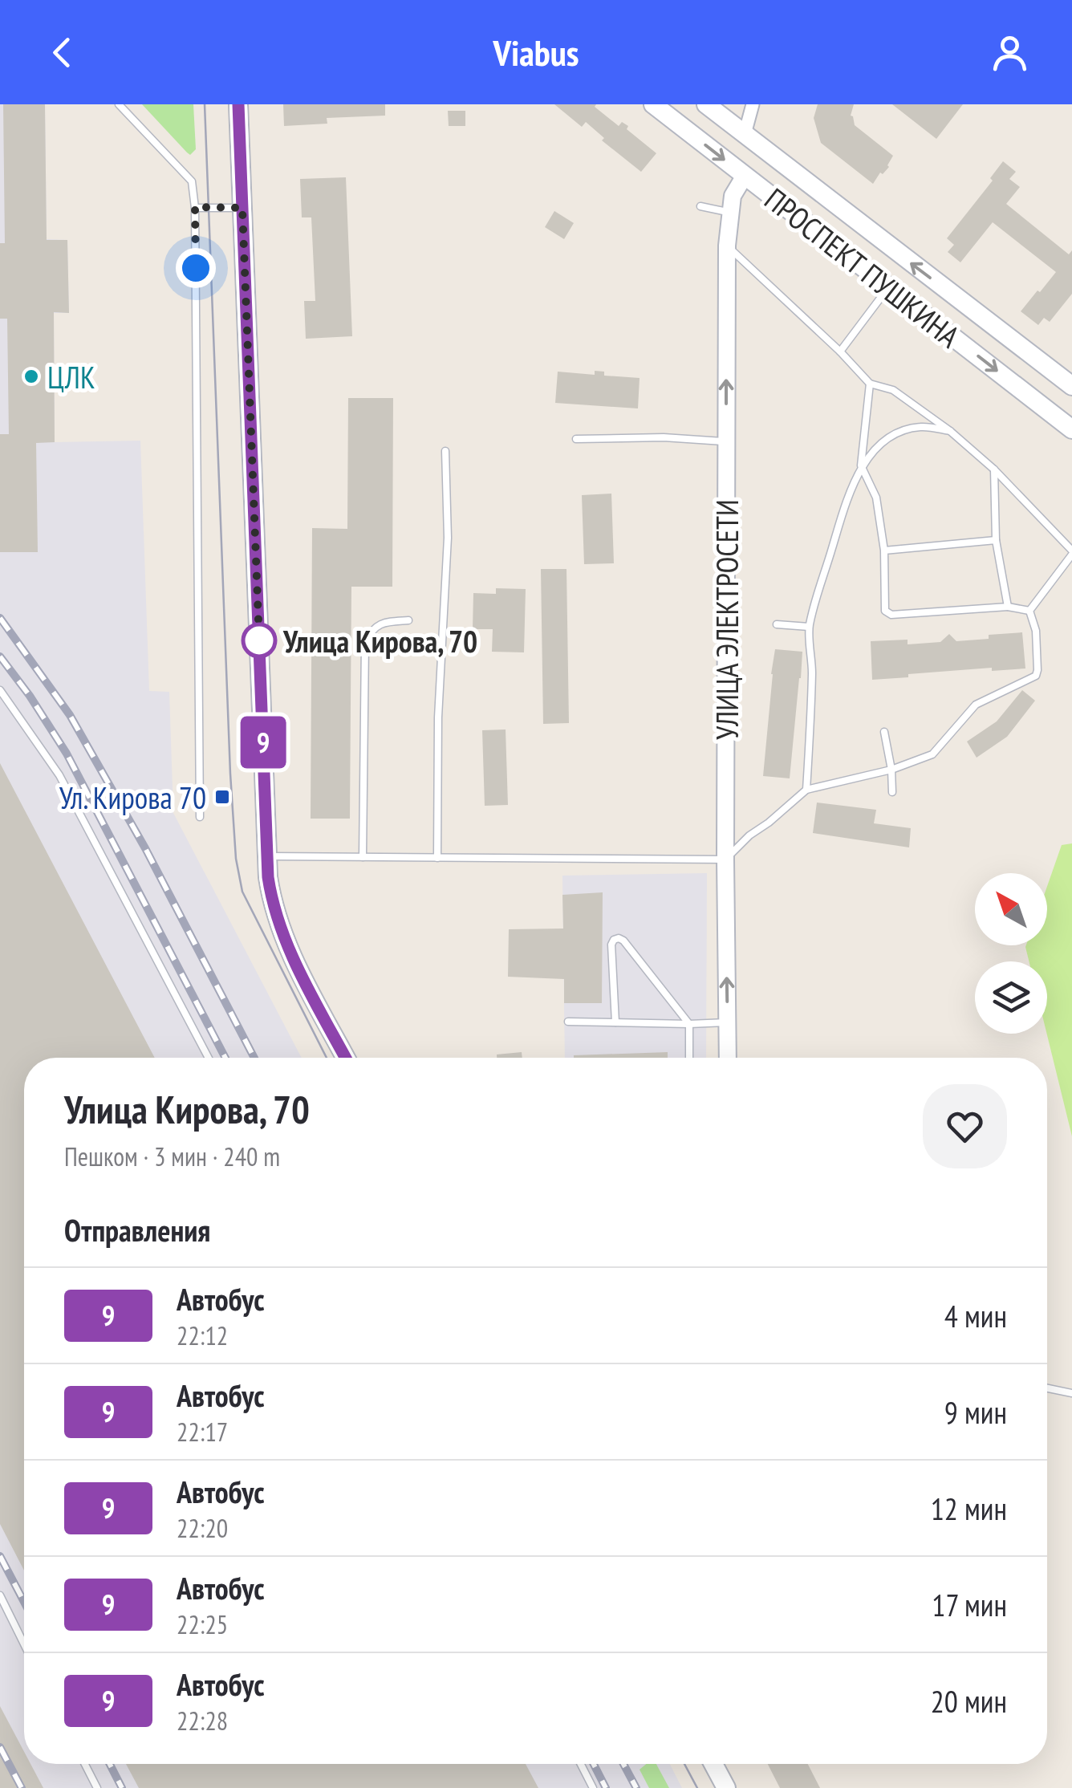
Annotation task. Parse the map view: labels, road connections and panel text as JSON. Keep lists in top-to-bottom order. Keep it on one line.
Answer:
{"streets":{"main road":["ПРОСПЕКТ ПУШКИНА"],"street":["УЛИЦА ЭЛЕКТРОСЕТИ"]},"crossings":[["ПРОСПЕКТ ПУШКИНА","УЛИЦА ЭЛЕКТРОСЕТИ"]],"one_way":["УЛИЦА ЭЛЕКТРОСЕТИ"],"places":{"other":["ЦЛК","Улица Кирова, 70"],"transit":["Ул. Кирова 70"]},"lines":["bus line 9"],"north":"top left","page":{"header":"Viabus","on_map":"9","heading":[["Улица Кирова, 70","Пешком · 3 мин · 240 m"],"Отправления"],"list":[{"mark":"9","name":"Автобус","note":"22:12","value":"4 мин"},{"mark":"9","name":"Автобус","note":"22:17","value":"9 мин"},{"mark":"9","name":"Автобус","note":"22:20","value":"12 мин"},{"mark":"9","name":"Автобус","note":"22:25","value":"17 мин"},{"mark":"9","name":"Автобус","note":"22:28","value":"20 мин"}]}}
